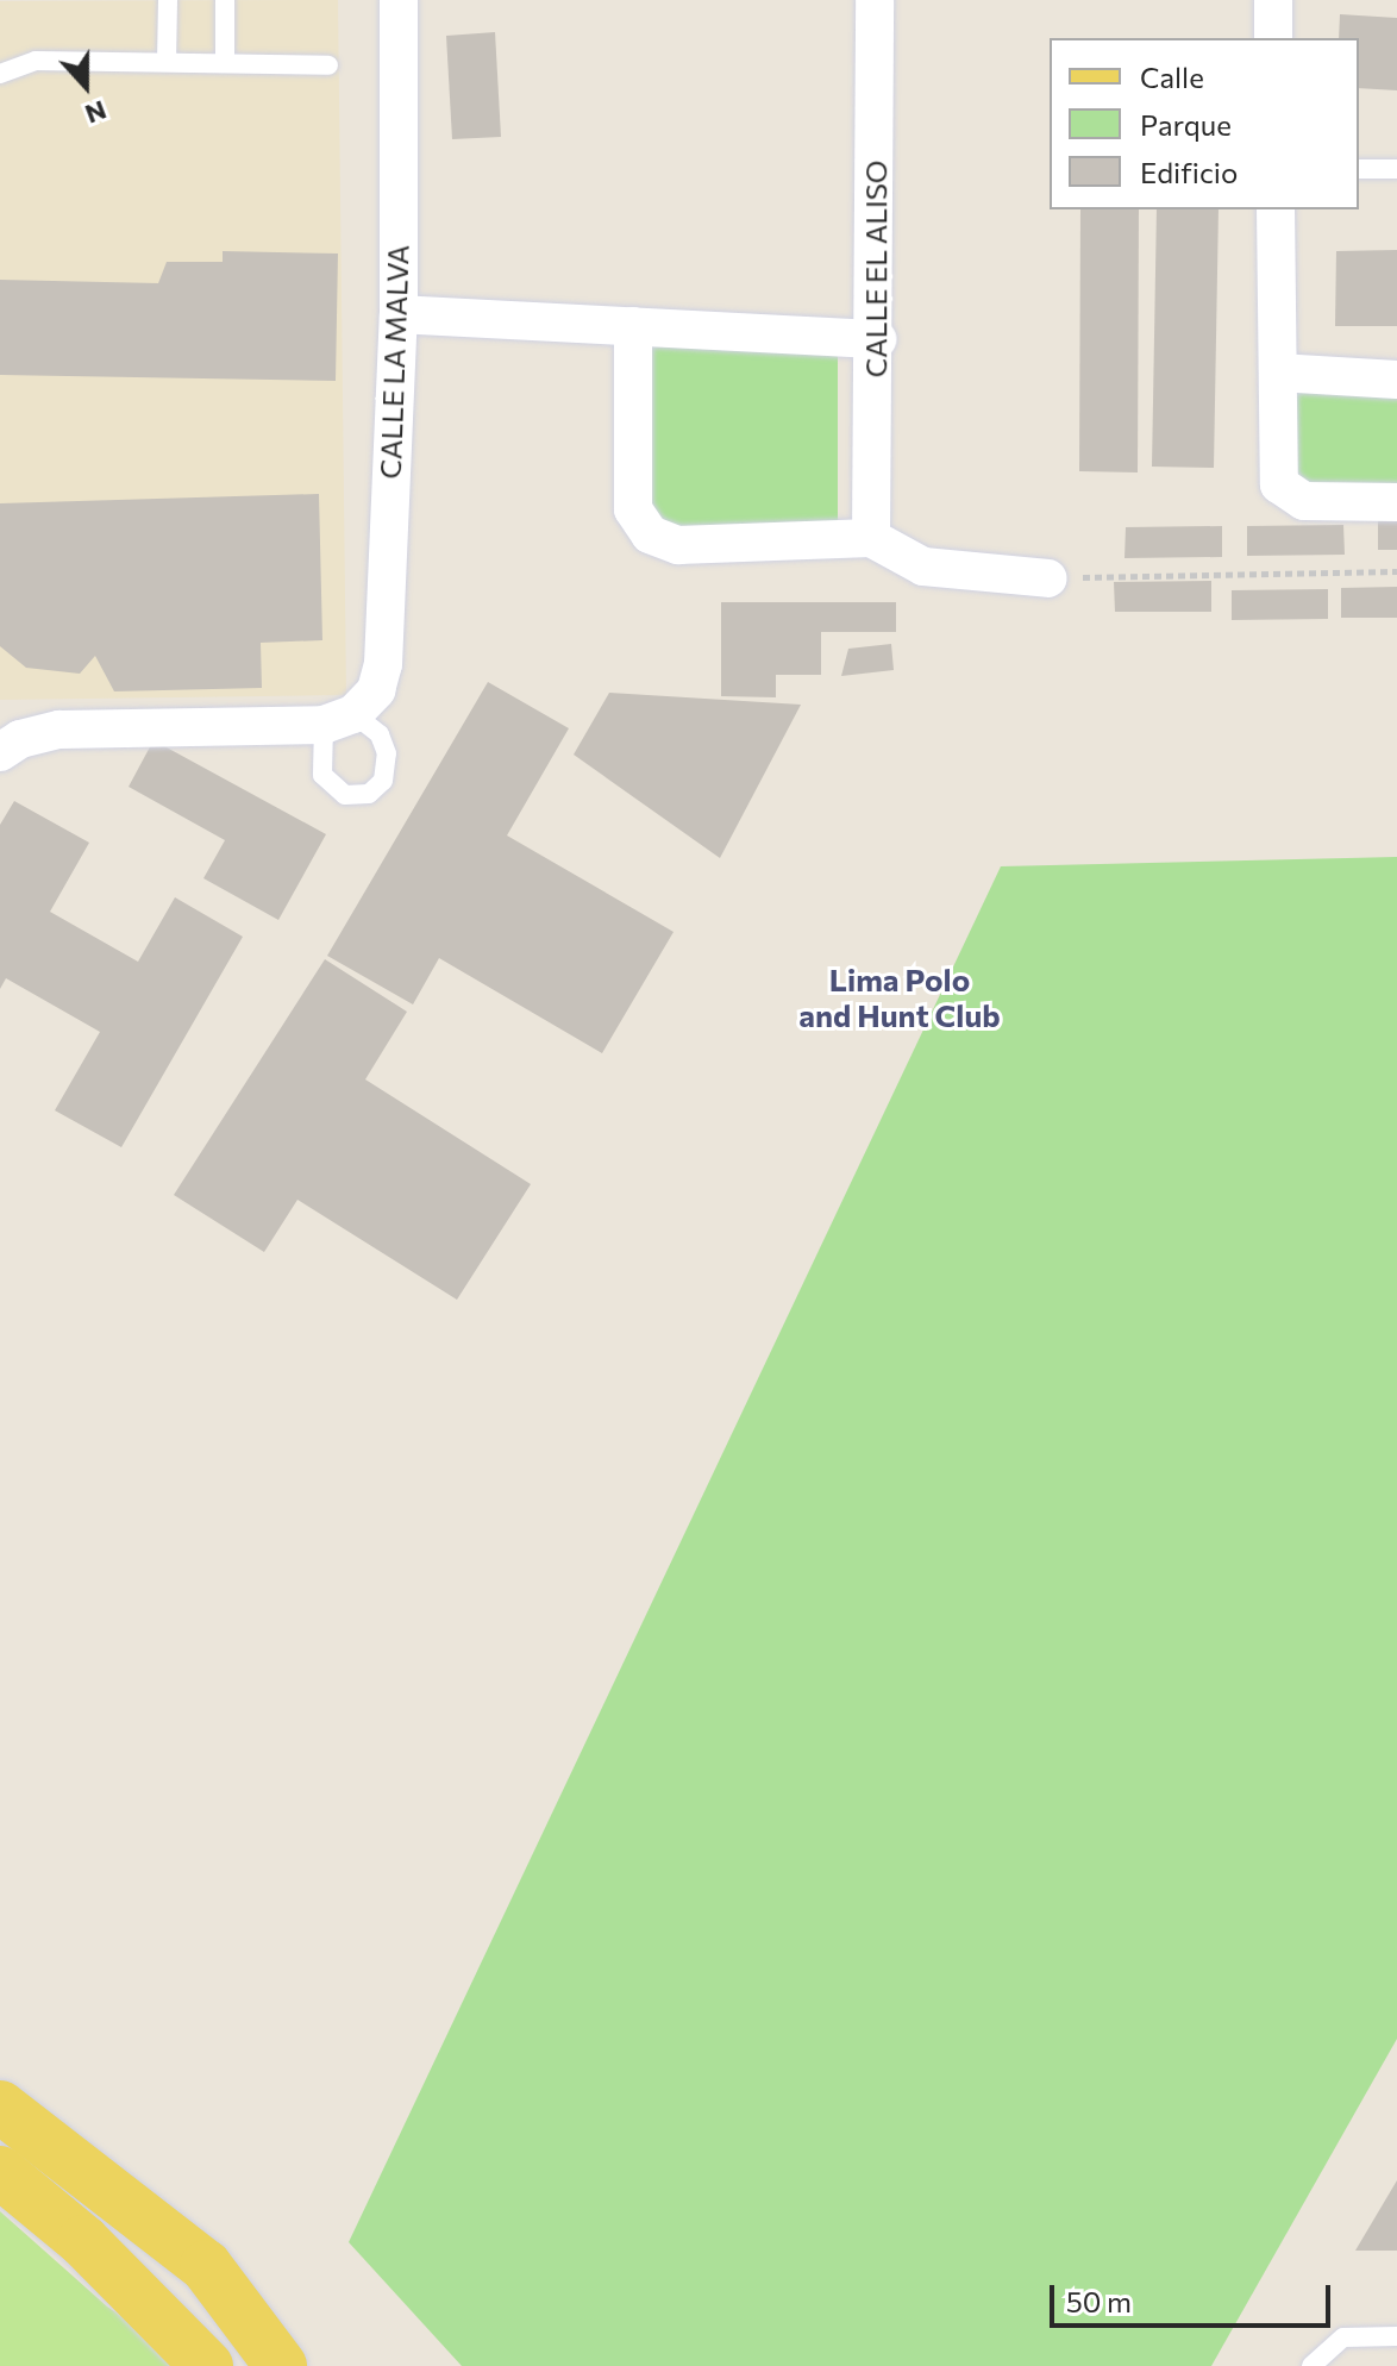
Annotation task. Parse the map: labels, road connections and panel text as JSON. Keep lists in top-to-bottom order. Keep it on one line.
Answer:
{"streets":{"street":["CALLE EL ALISO","CALLE LA MALVA"]},"districts":["Lima Polo and Hunt Club"],"legend":["Calle","Parque","Edificio"],"scale_bar":"50 m","north":"bottom"}
